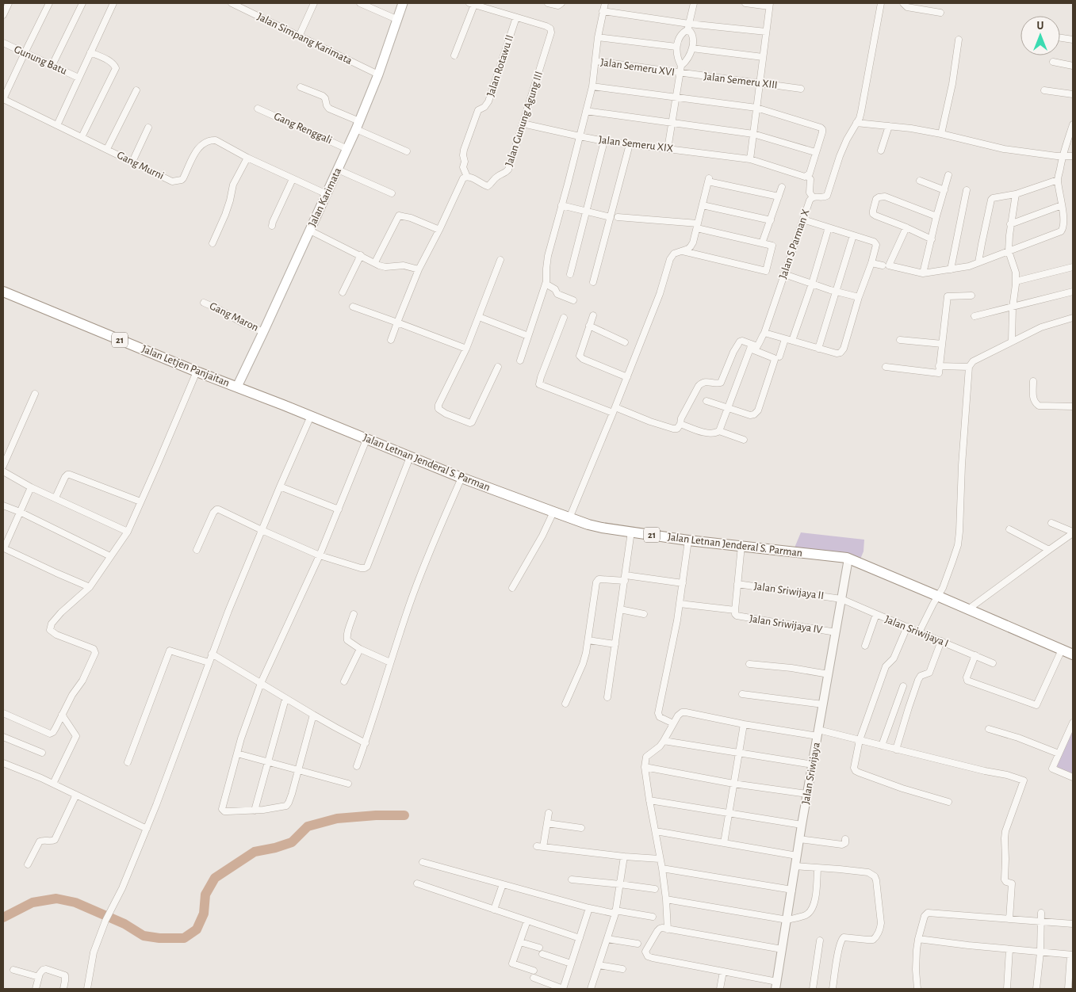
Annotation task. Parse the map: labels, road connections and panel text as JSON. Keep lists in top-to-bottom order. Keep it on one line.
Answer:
{"streets":{"highway":["21","Jalan Letjen Panjaitan","Jalan Letnan Jenderal S. Parman"],"main road":["Jalan Karimata"],"street":["Jalan Simpang Karimata","Gunung Batu","Jalan Rotawu II","Jalan Semeru XVI","Jalan Semeru XIII","Jalan Gunung Agung III","Gang Renggali","Jalan Semeru XIX","Gang Murni","Jalan S Parman X","Gang Maron","Jalan Sriwijaya II","Jalan Sriwijaya IV","Jalan Sriwijaya I","Jalan Sriwijaya"]},"crossings":[["Jalan Simpang Karimata","Jalan Karimata"],["Gunung Batu","Gang Murni"],["Jalan Rotawu II","Jalan Gunung Agung III"],["Jalan Semeru XVI","Jalan Semeru XIII"],["Jalan Gunung Agung III","Jalan Semeru XIX"],["Gang Renggali","Jalan Karimata"],["Gang Murni","Jalan Karimata"],["Jalan Karimata","Gang Maron"],["Jalan Karimata","Jalan Letjen Panjaitan"],["Jalan Karimata","Jalan Letnan Jenderal S. Parman"],["Jalan Letjen Panjaitan","Jalan Letnan Jenderal S. Parman"],["Jalan Letnan Jenderal S. Parman","Jalan Sriwijaya"],["Jalan Sriwijaya II","Jalan Sriwijaya I"],["Jalan Sriwijaya II","Jalan Sriwijaya"],["Jalan Sriwijaya IV","Jalan Sriwijaya"],["Jalan Sriwijaya I","Jalan Sriwijaya"]],"north":"top"}
